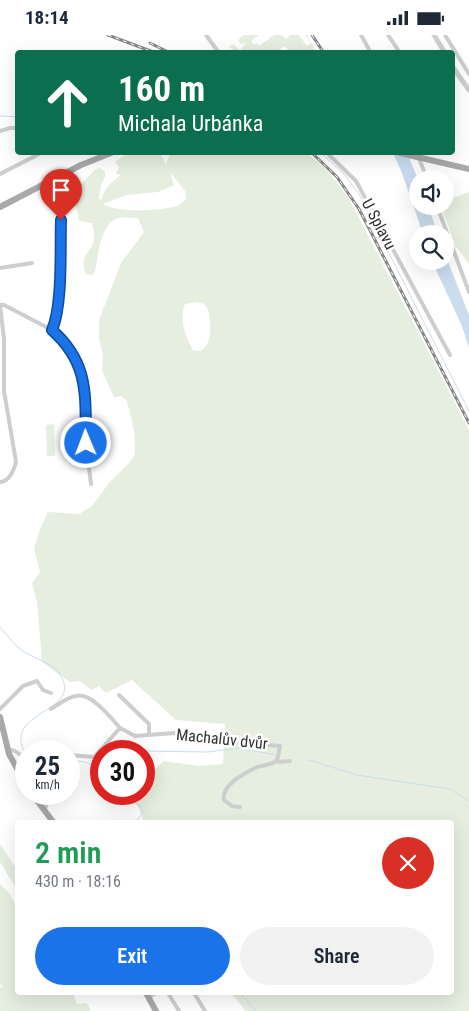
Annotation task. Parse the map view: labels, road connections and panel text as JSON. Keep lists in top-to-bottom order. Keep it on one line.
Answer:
{"streets":{"street":["U Splavu","Machalův dvůr"]},"page":{"status":"18:14","turn":["160 m","Michala Urbánka"],"speed":"25 km/h","limit":"30","heading":["2 min","430 m · 18:16"],"buttons":["Exit","Share"]}}
